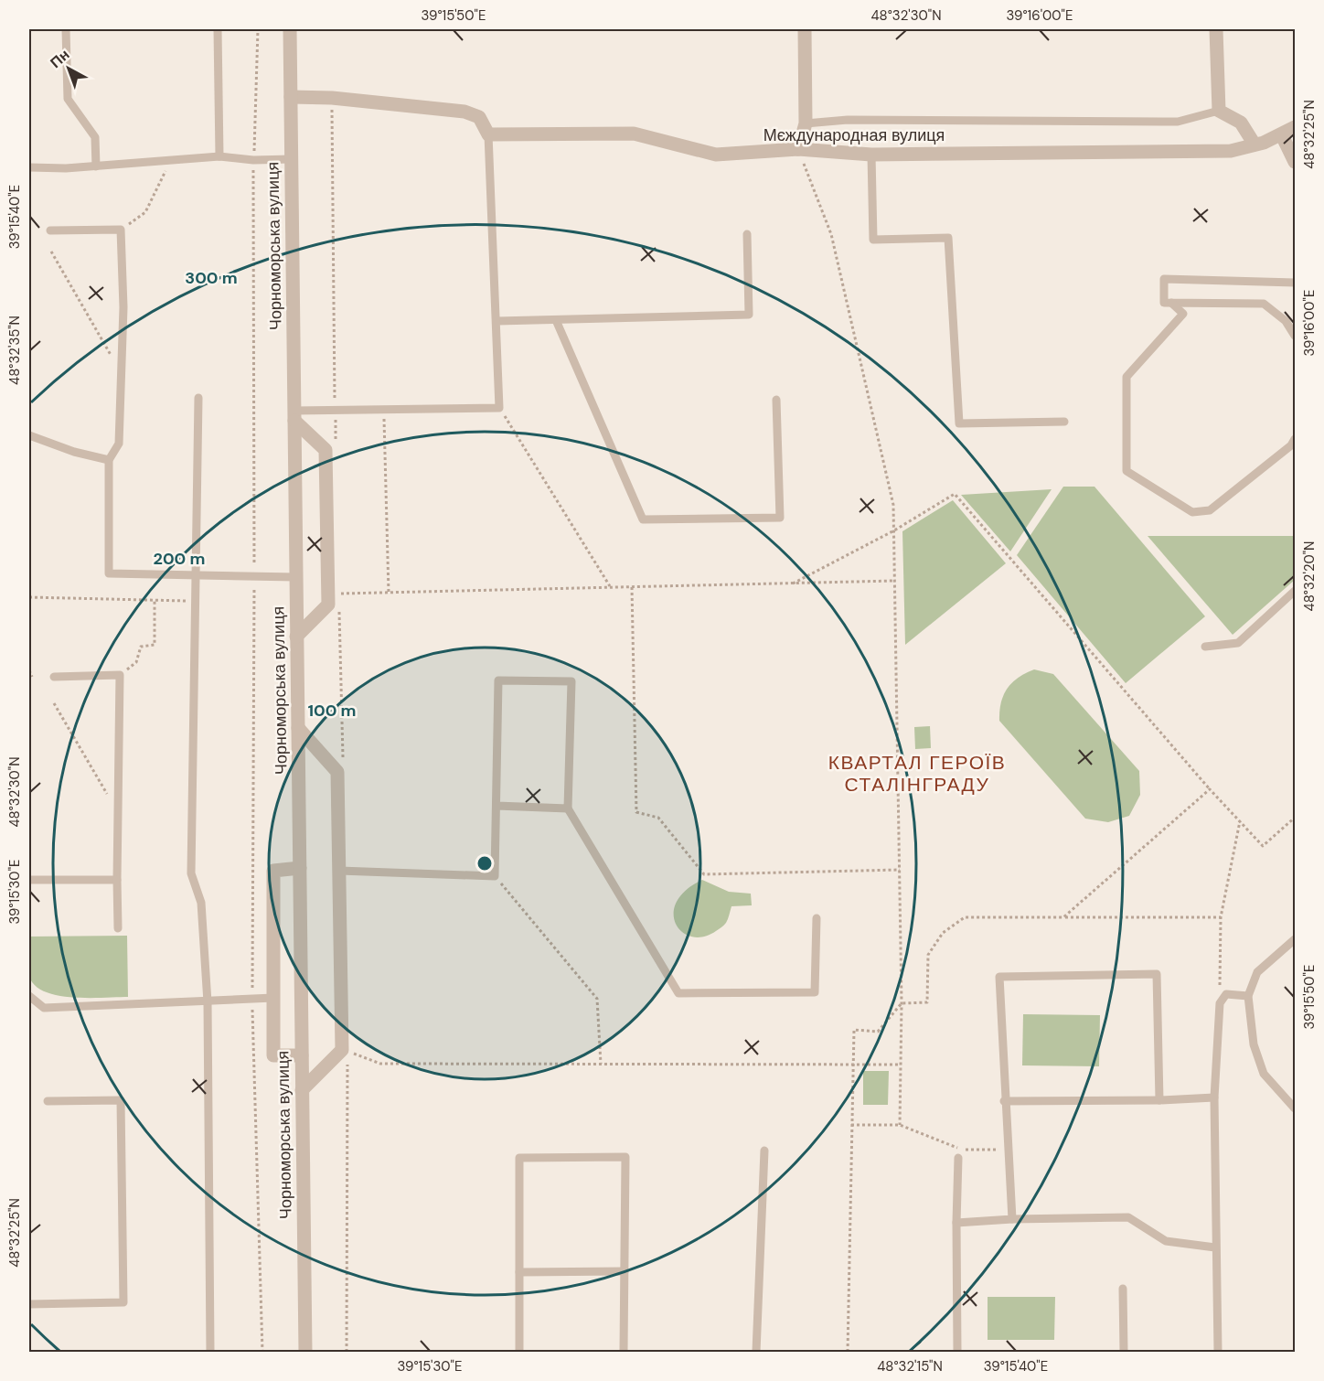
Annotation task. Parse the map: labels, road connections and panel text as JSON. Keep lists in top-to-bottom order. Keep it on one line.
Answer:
{"streets":{"street":["Мєждународная вулиця","Чорноморська вулиця"]},"districts":["КВАРТАЛ ГЕРОЇВ СТАЛІНГРАДУ"],"north":"top left","coordinates":["39°15'50\"E","48°32'30\"N","39°16'00\"E","48°32'25\"N","39°15'40\"E","48°32'35\"N","48°32'20\"N","39°15'30\"E","48°32'15\"N"],"rings":["300 m","200 m","100 m"]}
